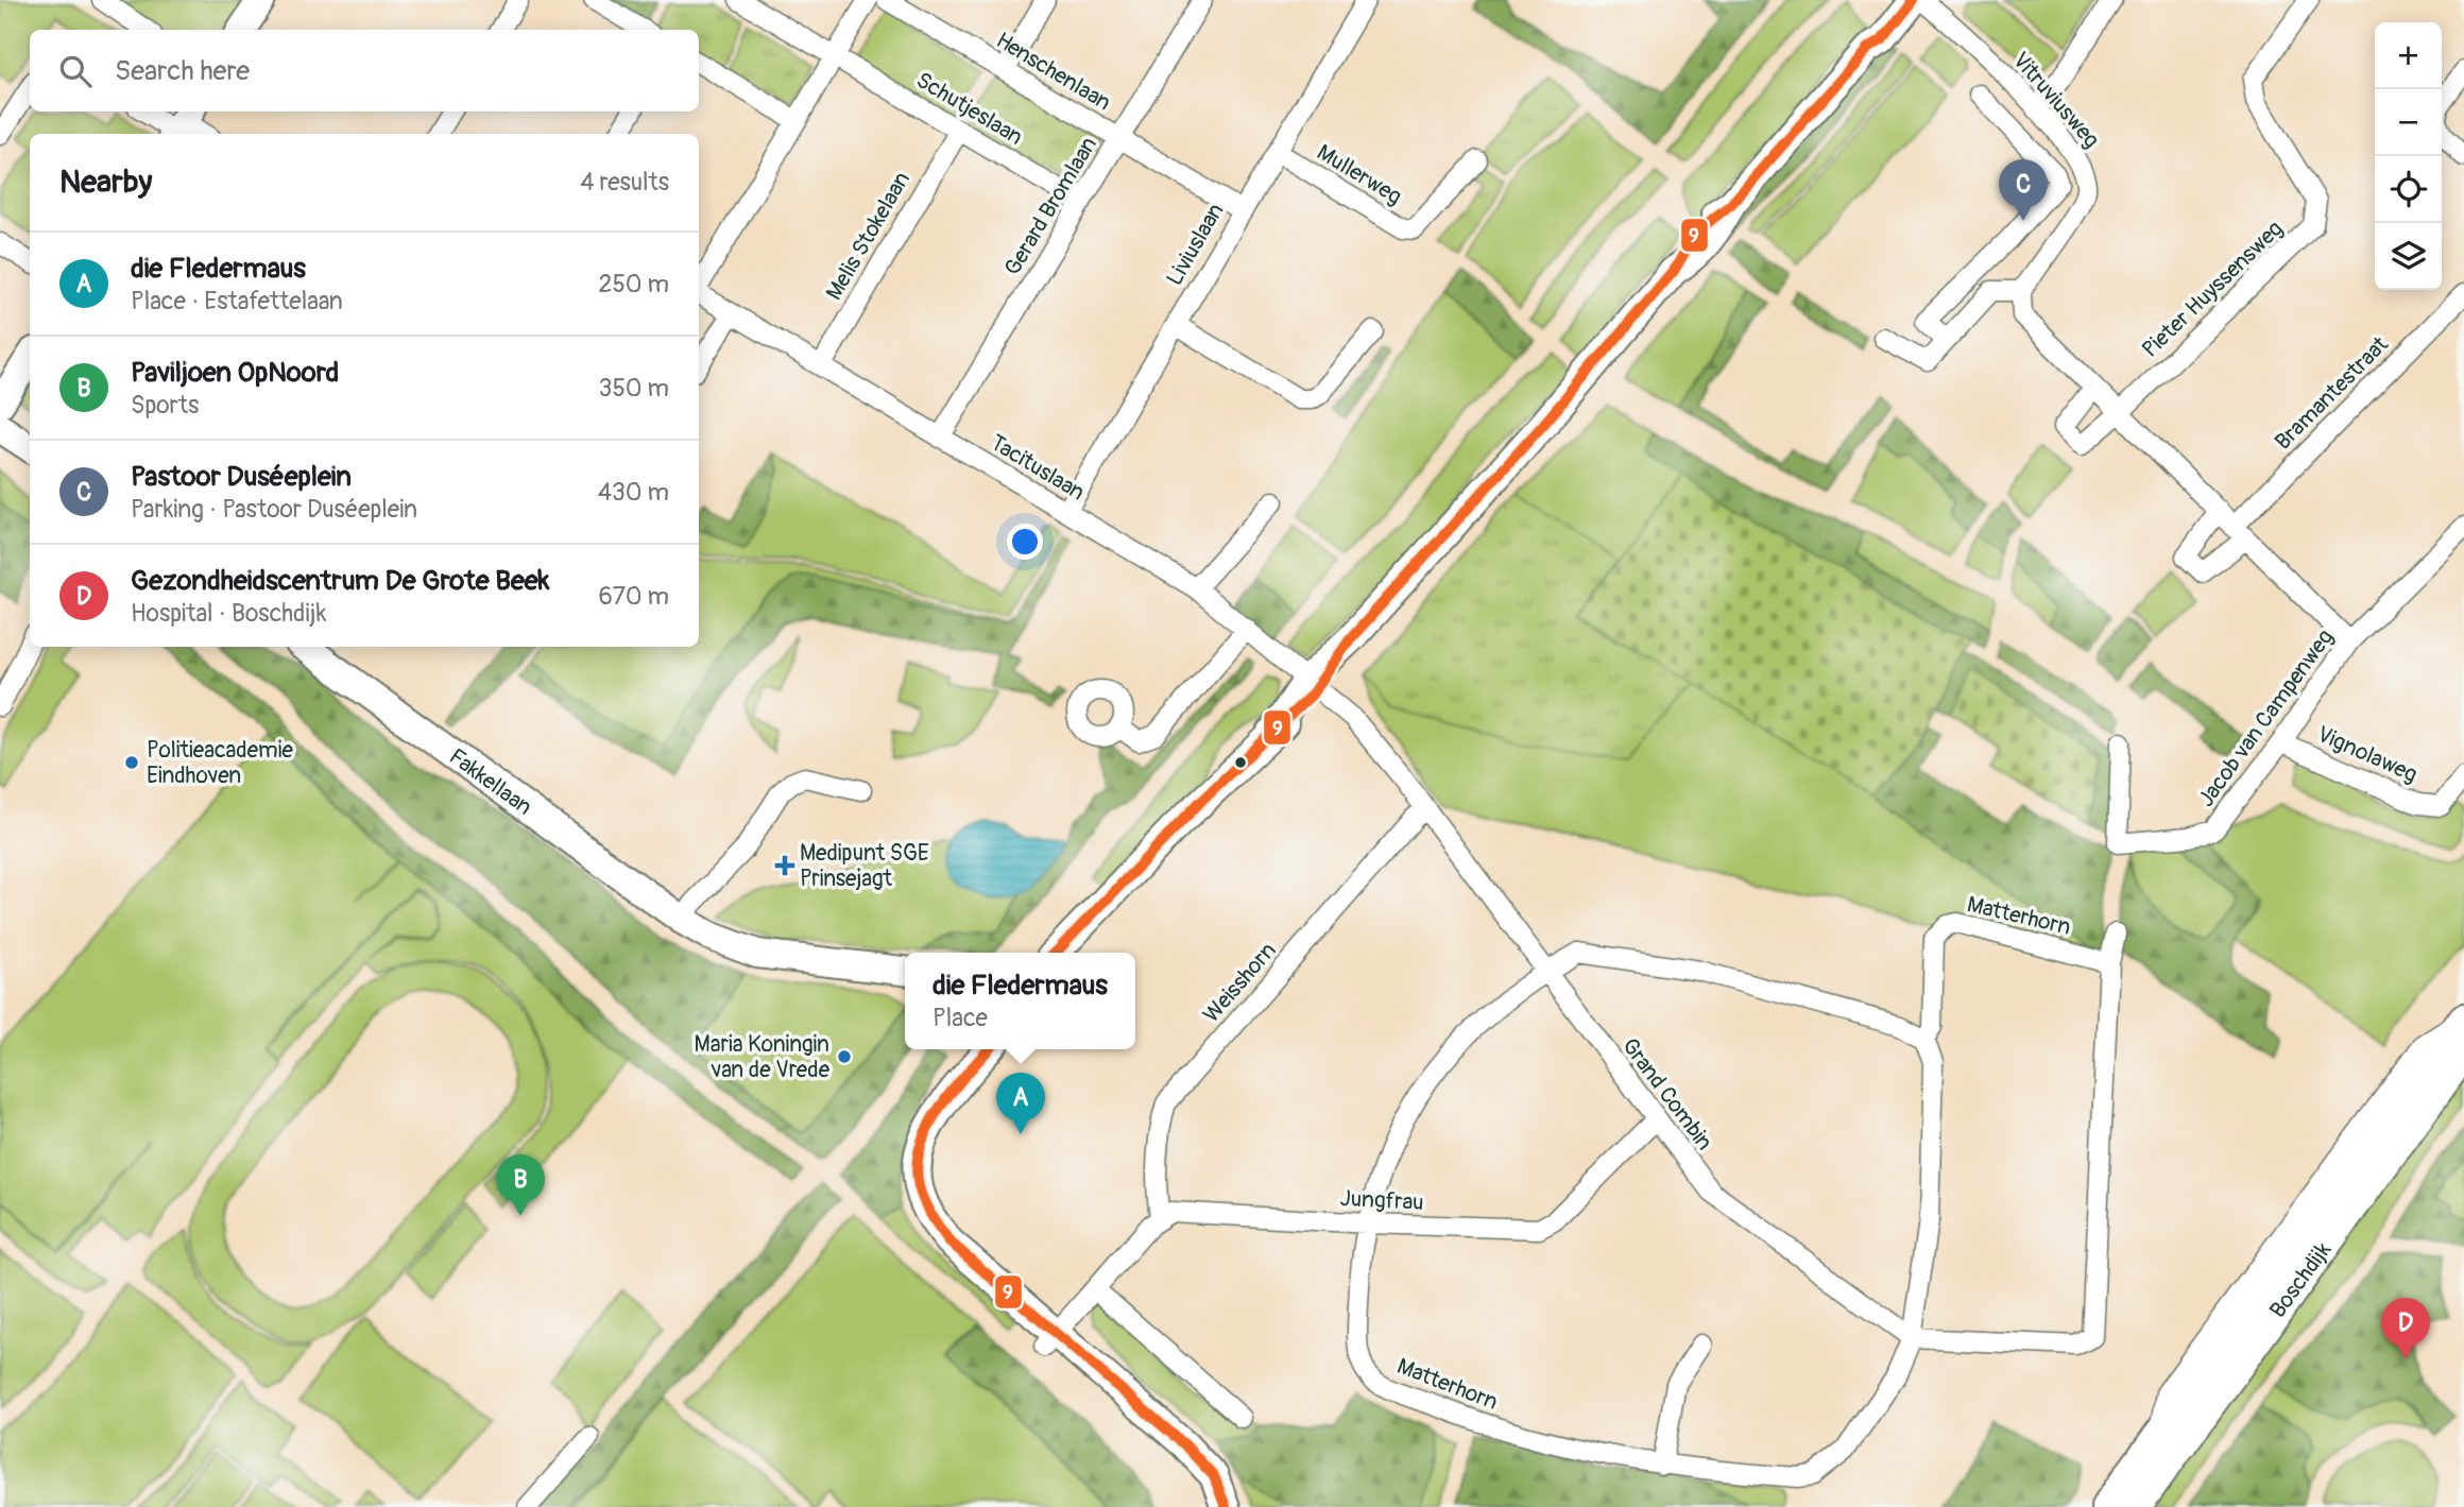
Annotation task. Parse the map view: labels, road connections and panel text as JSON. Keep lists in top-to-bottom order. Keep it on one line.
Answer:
{"streets":{"main road":["Boschdijk"],"street":["Henschenlaan","Vitruviusweg","Schutjeslaan","Mullerweg","Gerard Bromlaan","Melis Stokelaan","Liviuslaan","Pieter Huyssensweg","Bramantestraat","Tacituslaan","Jacob van Campenweg","Vignolaweg","Fakkellaan","Matterhorn","Weisshorn","Grand Combin","Jungfrau"]},"crossings":[["Henschenlaan","Gerard Bromlaan"],["Henschenlaan","Liviuslaan"],["Schutjeslaan","Gerard Bromlaan"],["Schutjeslaan","Melis Stokelaan"],["Mullerweg","Liviuslaan"],["Gerard Bromlaan","Tacituslaan"],["Melis Stokelaan","Tacituslaan"],["Liviuslaan","Tacituslaan"],["Tacituslaan","Grand Combin"],["Jacob van Campenweg","Vignolaweg"],["Matterhorn","Grand Combin"],["Matterhorn","Jungfrau"],["Weisshorn","Grand Combin"],["Weisshorn","Jungfrau"],["Grand Combin","Jungfrau"]],"places":{"other":["Politieacademie Eindhoven","Maria Koningin van de Vrede"],"health":["Medipunt SGE Prinsejagt"]},"lines":["transit line 9"],"page":{"map_buttons":["+","−"],"search":"Search here","heading":["Nearby","4 results"],"pins":["C","A","B","D"],"list":[{"mark":"A","name":"die Fledermaus","note":"Place · Estafettelaan","value":"250 m"},{"mark":"B","name":"Paviljoen OpNoord","note":"Sports","value":"350 m"},{"mark":"C","name":"Pastoor Duséeplein","note":"Parking · Pastoor Duséeplein","value":"430 m"},{"mark":"D","name":"Gezondheidscentrum De Grote Beek","note":"Hospital · Boschdijk","value":"670 m"}],"popup":["die Fledermaus","Place"]}}
